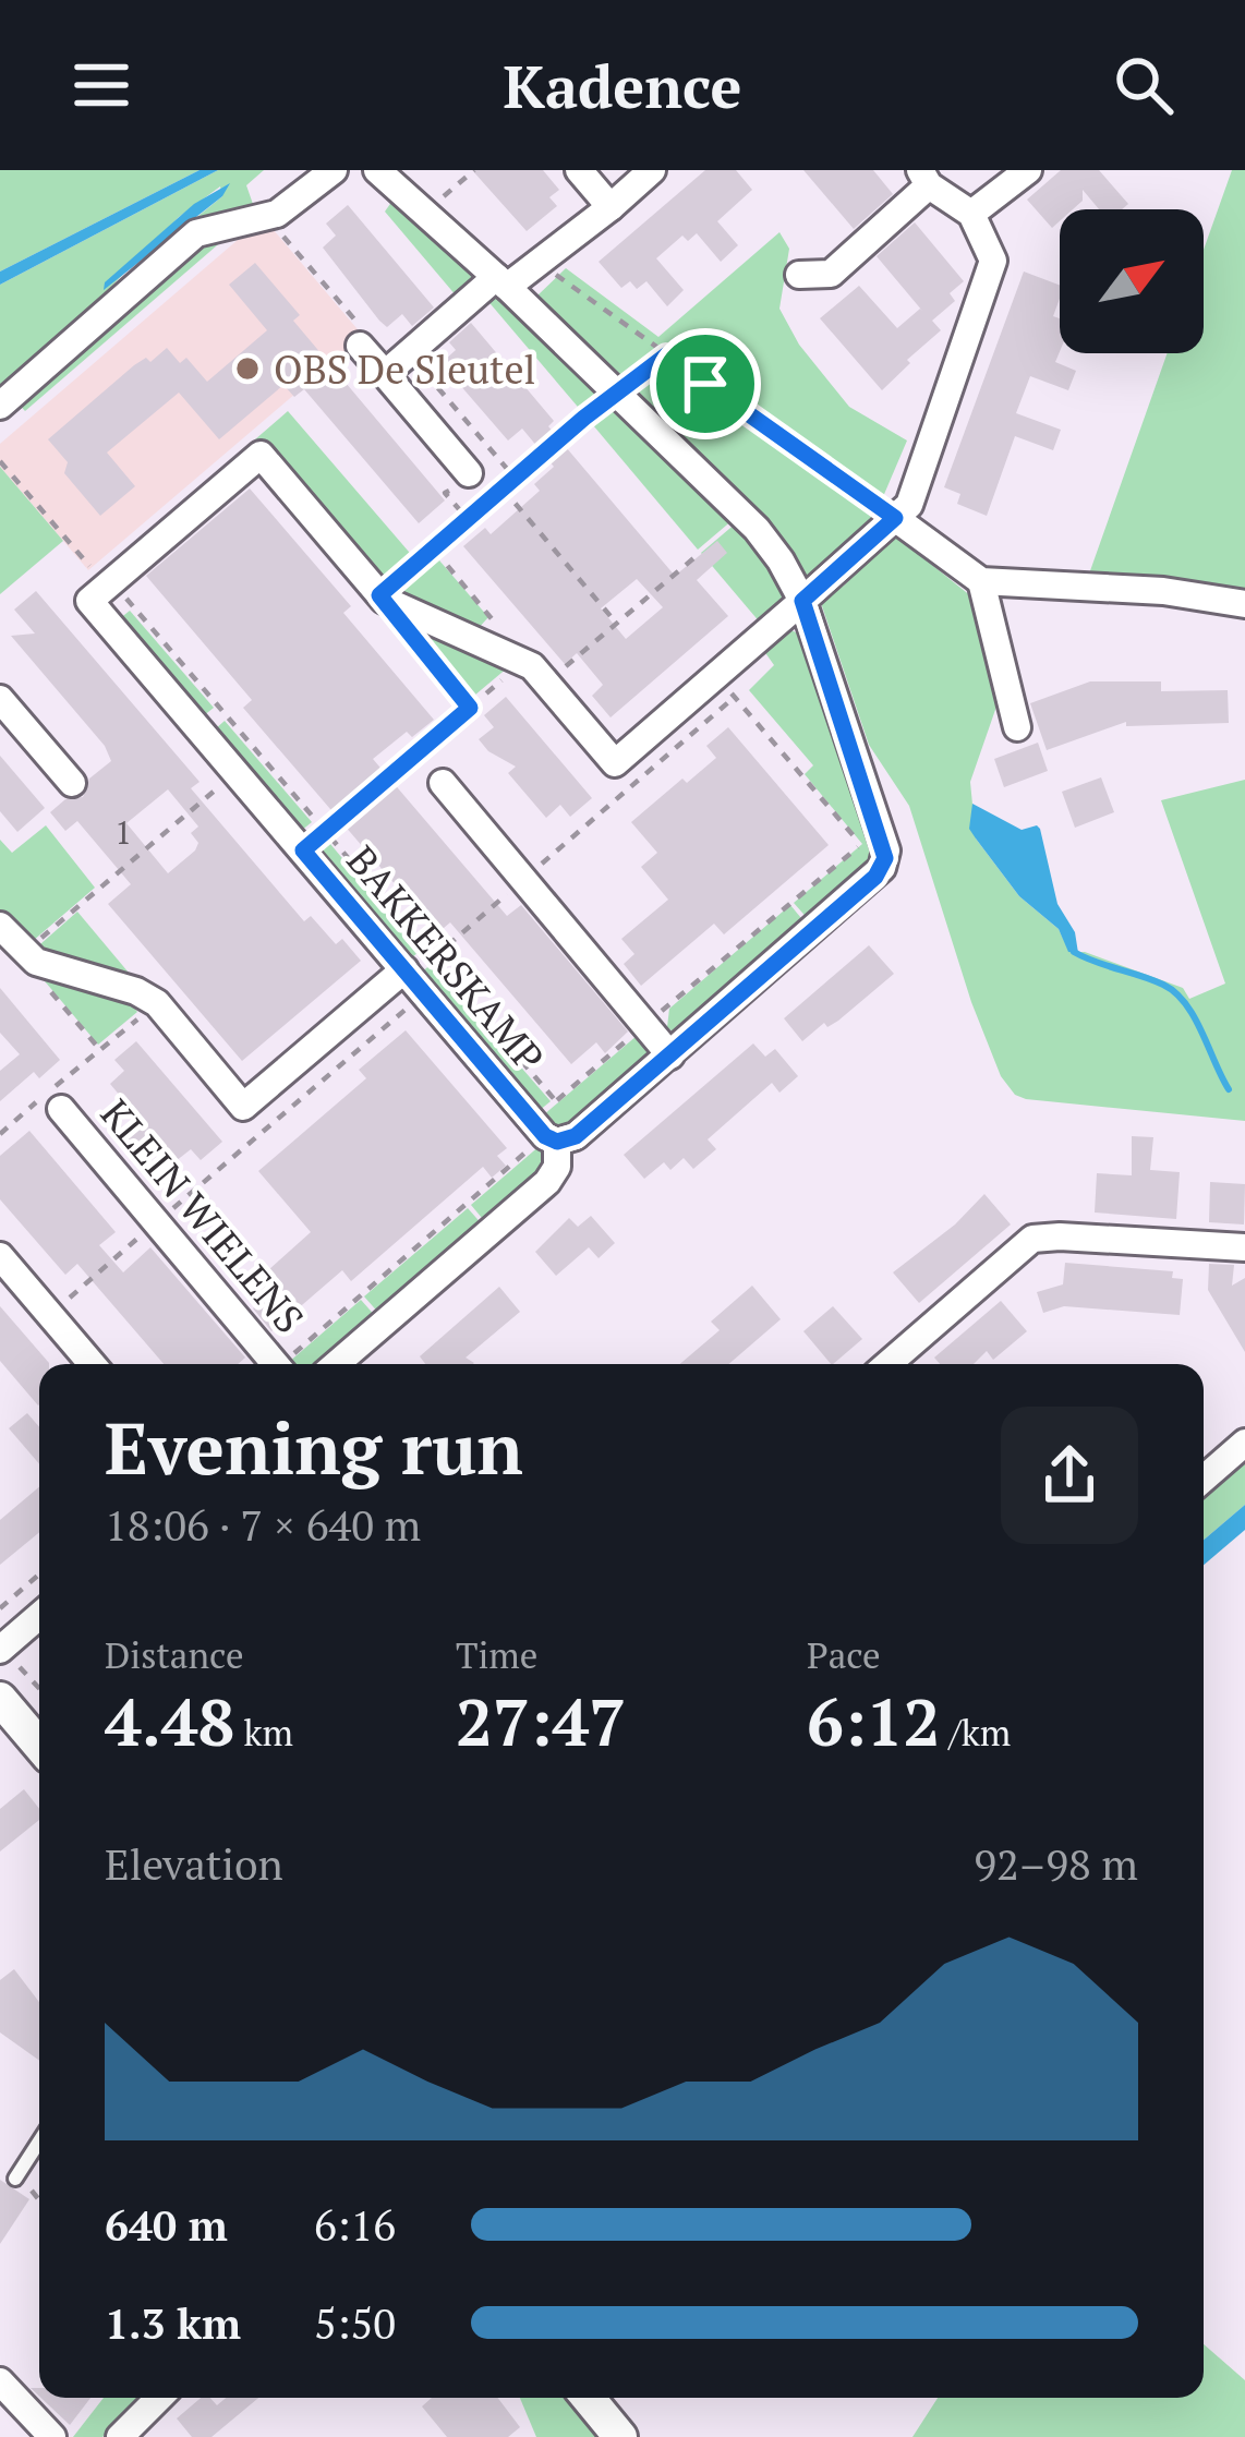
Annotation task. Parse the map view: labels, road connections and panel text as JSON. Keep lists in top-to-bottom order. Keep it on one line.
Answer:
{"streets":{"street":["BAKKERSKAMP","KLEIN WIELENS"]},"places":["OBS De Sleutel"],"house_numbers":["1"],"north":"top right","page":{"header":"Kadence","heading":["Evening run","18:06 · 7 × 640 m"],"stats":[["Distance","4.48 km"],["Time","27:47"],["Pace","6:12 /km"]],"chart":["Elevation","92–98 m"],"list":[{"name":"640 m","note":"6:16"},{"name":"1.3 km","note":"5:50"}]}}
